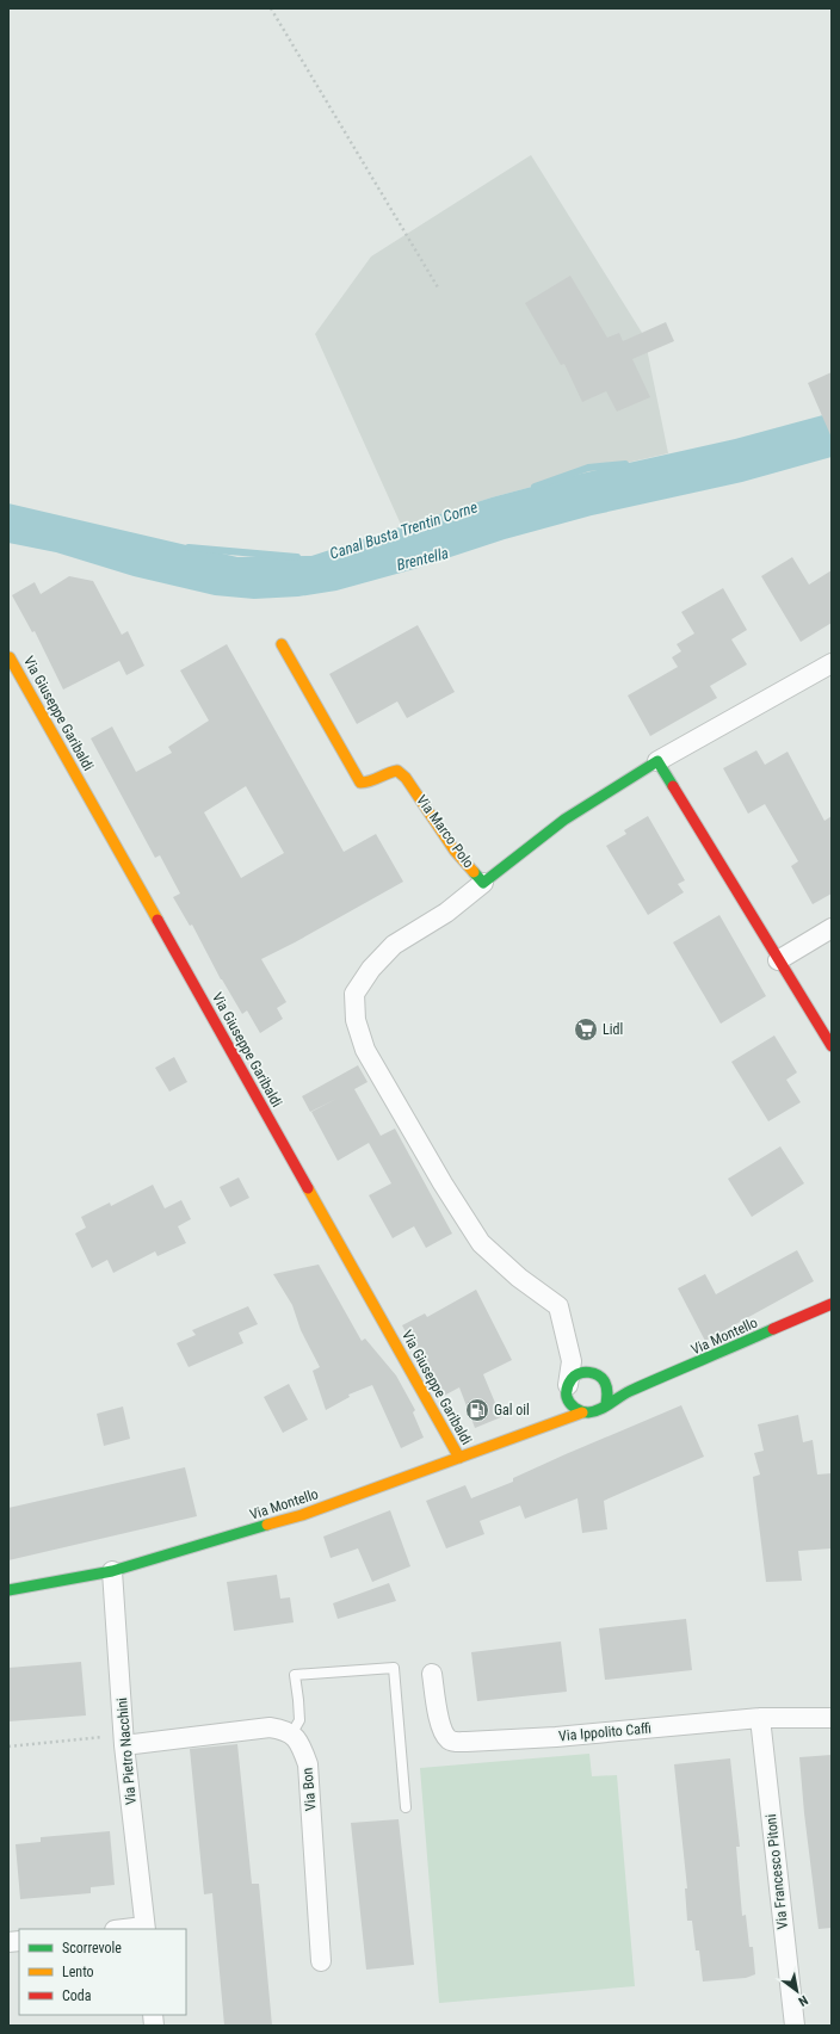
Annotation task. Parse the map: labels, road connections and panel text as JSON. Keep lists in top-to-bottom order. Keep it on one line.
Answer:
{"streets":{"street":["Via Giuseppe Garibaldi","Via Marco Polo","Via Montello","Via Ippolito Caffi","Via Pietro Nacchini","Via Bon","Via Francesco Pitoni"]},"crossings":[["Via Giuseppe Garibaldi","Via Montello"],["Via Montello","Via Pietro Nacchini"],["Via Ippolito Caffi","Via Francesco Pitoni"]],"water":["Canal Busta Trentin Corne","Brentella"],"places":{"supermarket":["Lidl"],"fuel station":["Gal oil"]},"legend":["Scorrevole","Lento","Coda"],"north":"bottom right"}
